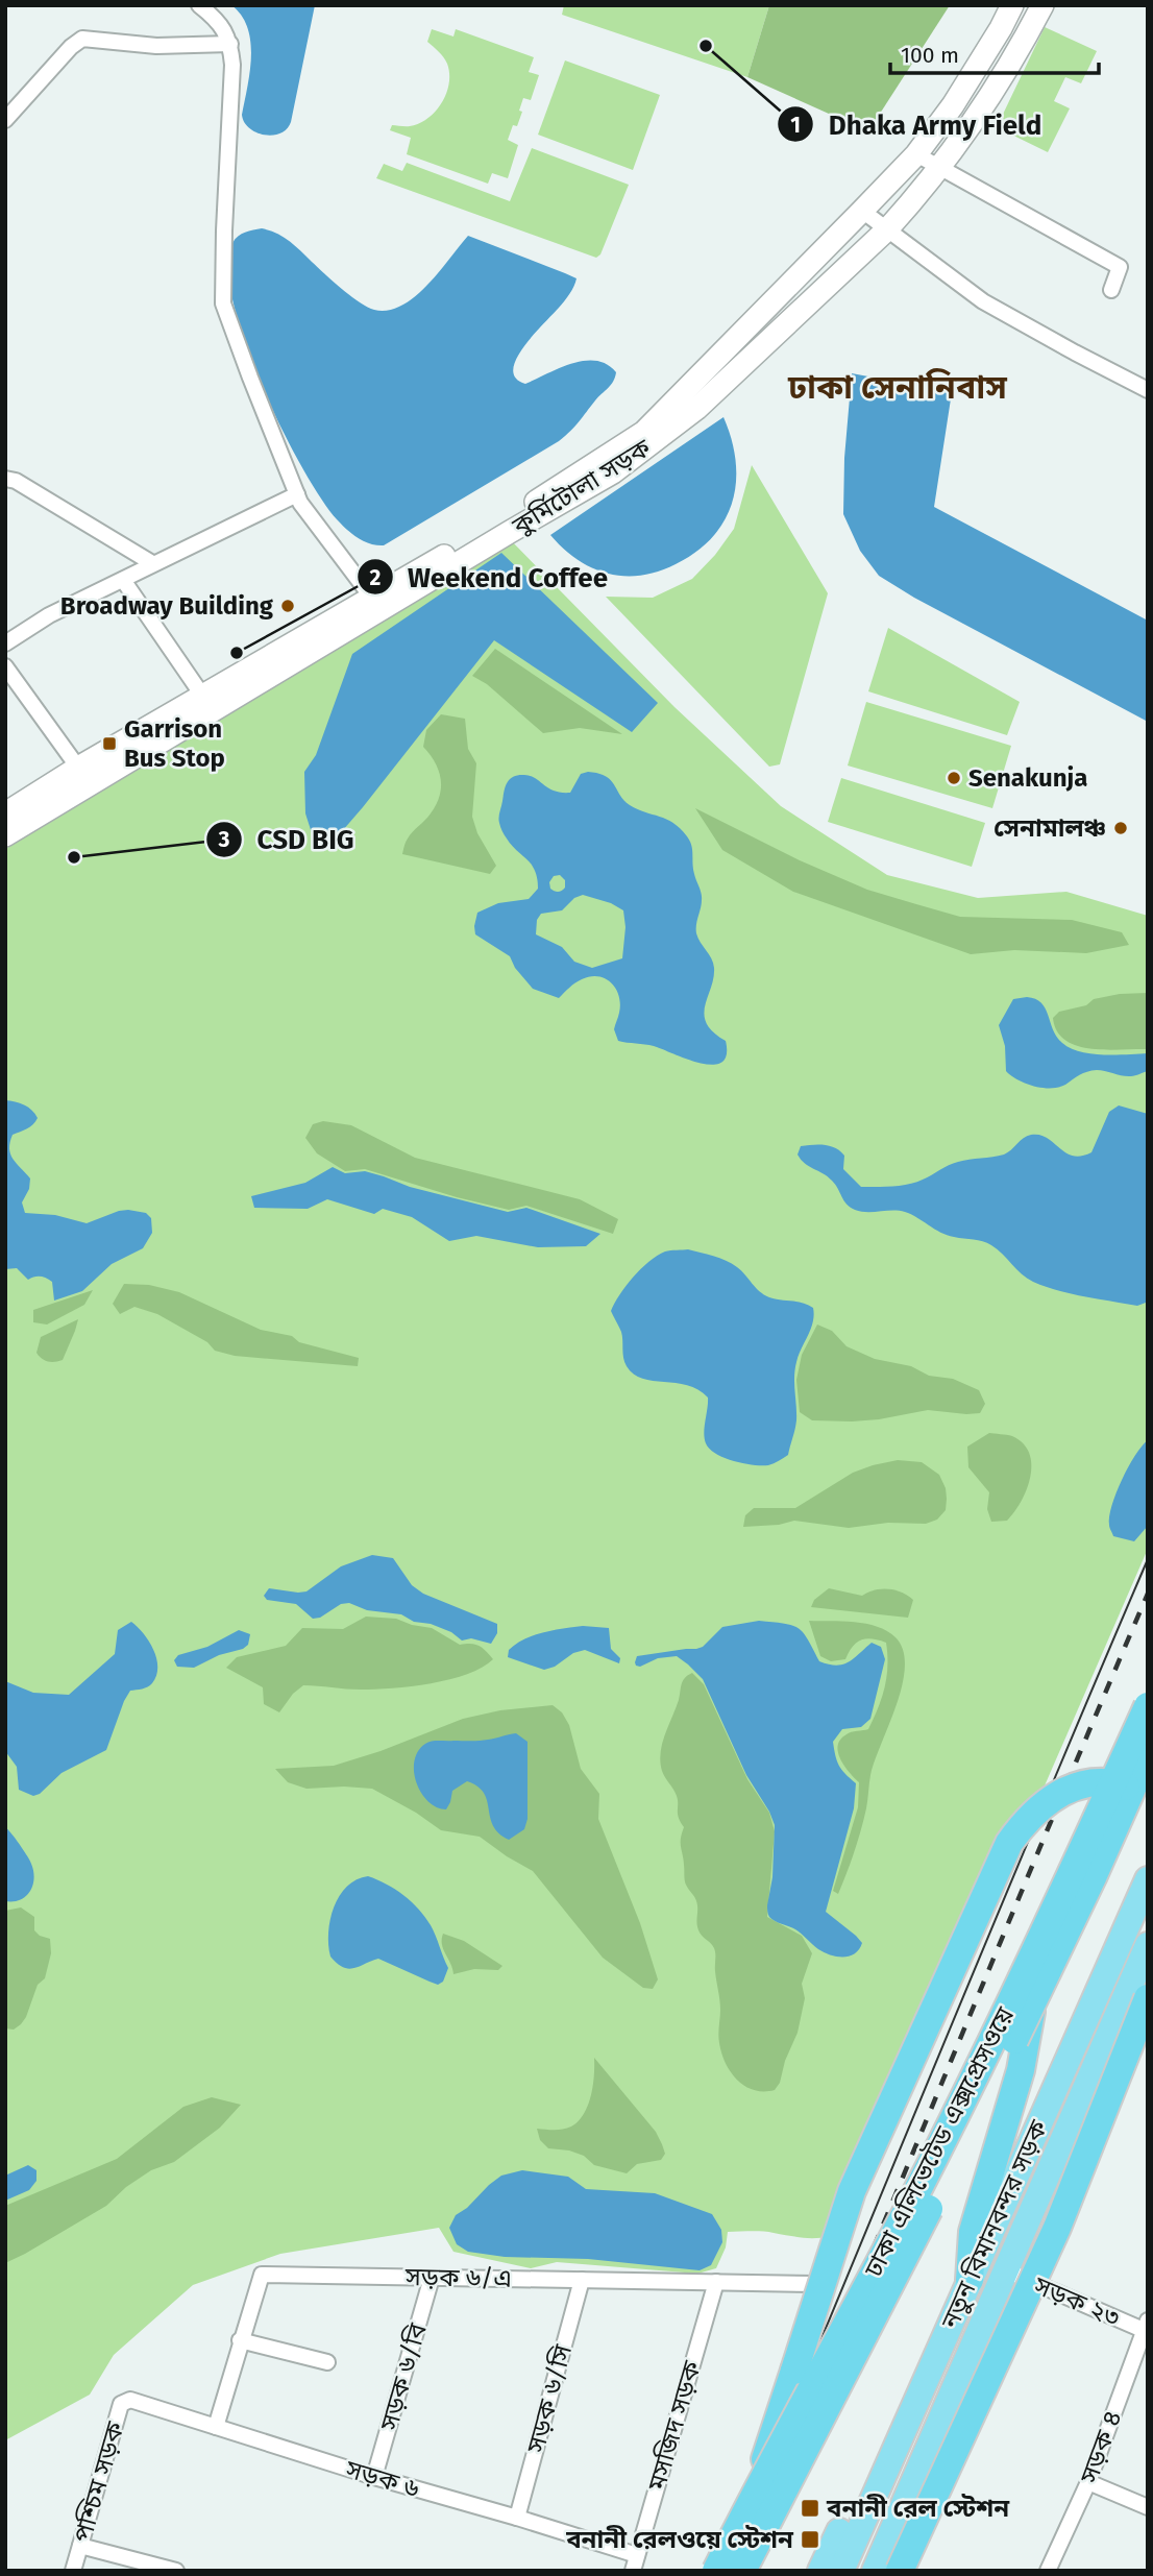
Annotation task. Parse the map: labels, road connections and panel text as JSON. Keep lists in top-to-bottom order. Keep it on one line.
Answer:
{"streets":{"highway":["ঢাকা এলিভেটেড এক্সপ্রেসওয়ে","নতুন বিমানবন্দর সড়ক"],"main road":["কুর্মিটোলা সড়ক"],"street":["সড়ক ৬/এ","সড়ক ২৩","সড়ক ৬/বি","সড়ক ৬/সি","মসজিদ সড়ক","সড়ক ৪","সড়ক ৬","পশ্চিম সড়ক"]},"crossings":[["নতুন বিমানবন্দর সড়ক","সড়ক ২৩"],["সড়ক ৬/এ","সড়ক ৬/বি"],["সড়ক ৬/এ","সড়ক ৬/সি"],["সড়ক ৬/এ","মসজিদ সড়ক"],["সড়ক ৬/এ","সড়ক ৬"],["সড়ক ২৩","সড়ক ৪"],["সড়ক ৬/বি","সড়ক ৬"],["সড়ক ৬/সি","সড়ক ৬"],["মসজিদ সড়ক","সড়ক ৬"],["সড়ক ৬","পশ্চিম সড়ক"]],"districts":["ঢাকা সেনানিবাস"],"places":{"other":["Dhaka Army Field","Broadway Building","Weekend Coffee","Senakunja","সেনামালঞ্চ","CSD BIG"],"transit":["Garrison Bus Stop","বনানী রেল স্টেশন","বনানী রেলওয়ে স্টেশন"]},"scale_bar":"100 m"}
